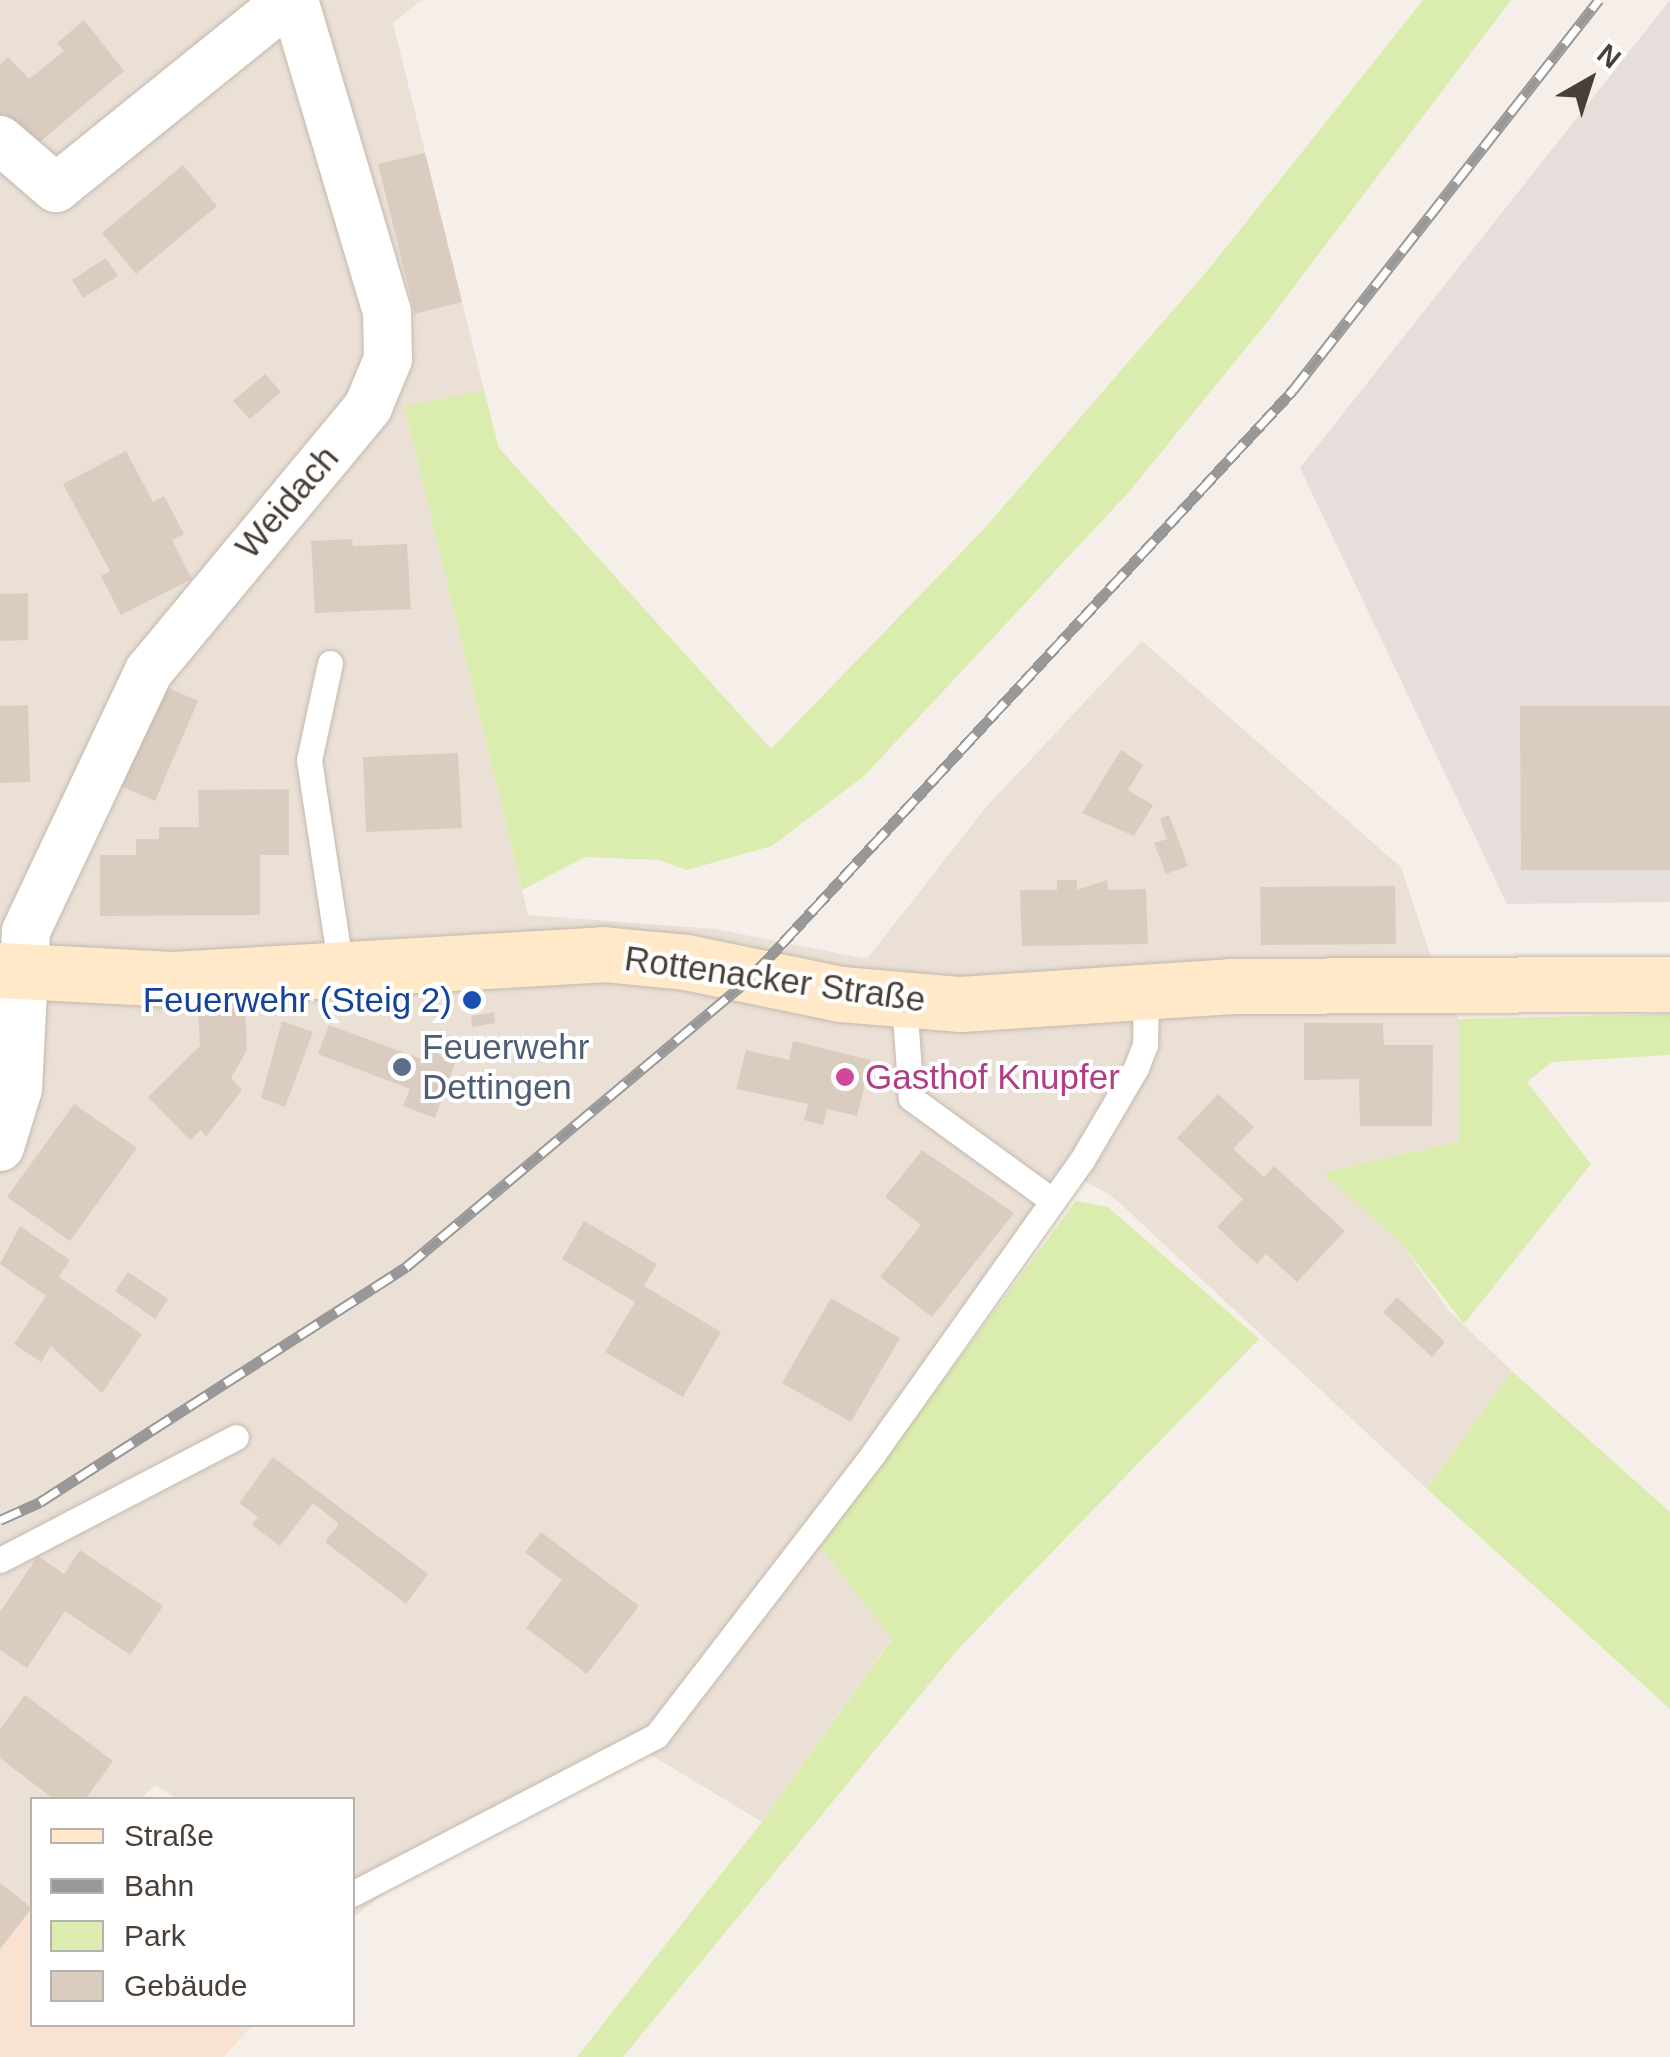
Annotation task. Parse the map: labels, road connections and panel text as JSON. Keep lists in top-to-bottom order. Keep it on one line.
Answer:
{"streets":{"main road":["Rottenacker Straße"],"street":["Weidach"]},"crossings":[["Weidach","Rottenacker Straße"]],"places":["Feuerwehr (Steig 2)","Feuerwehr Dettingen","Gasthof Knupfer"],"legend":["Straße","Bahn","Park","Gebäude"],"north":"top right"}
